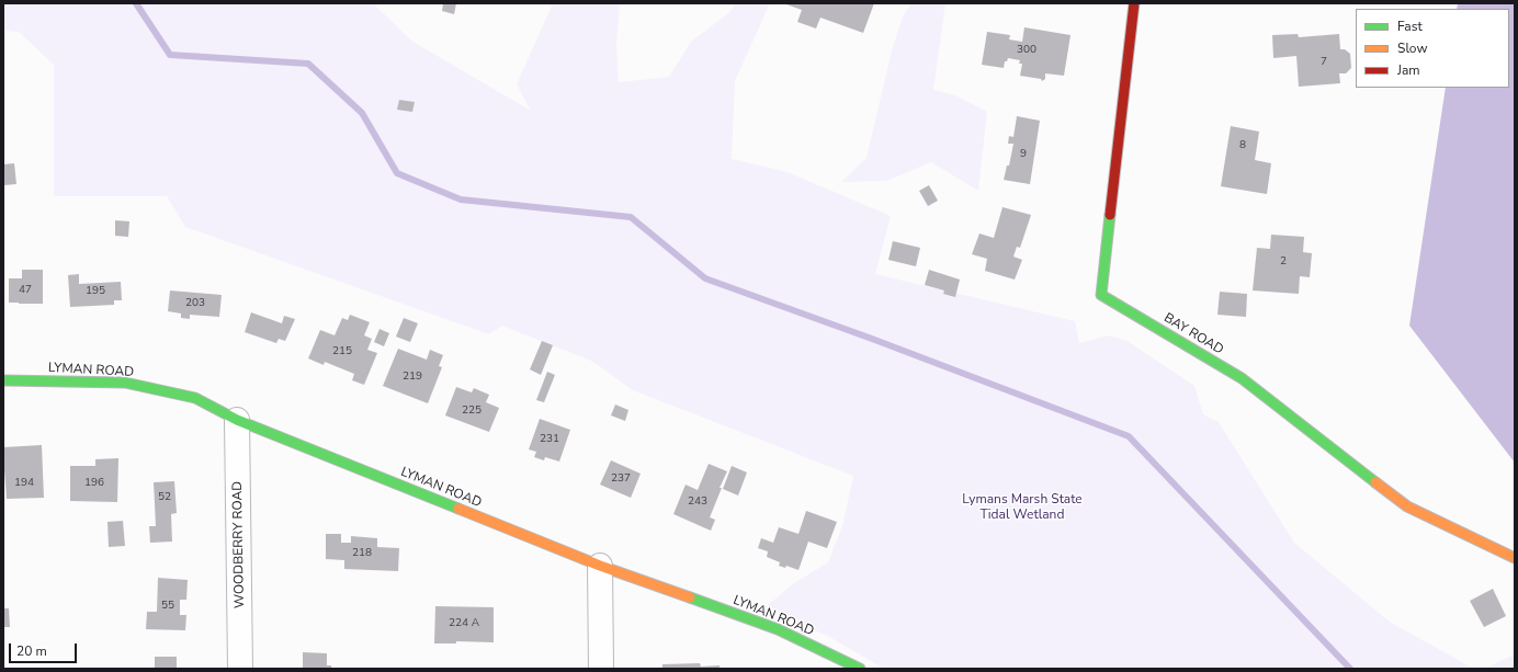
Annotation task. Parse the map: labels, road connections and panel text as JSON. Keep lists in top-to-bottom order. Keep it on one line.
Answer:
{"streets":{"street":["BAY ROAD","LYMAN ROAD","WOODBERRY ROAD"]},"crossings":[["LYMAN ROAD","WOODBERRY ROAD"]],"parks":["Lymans Marsh State Tidal Wetland"],"house_numbers":["300","7","8","9","2","47","195","203","215","219","225","231","237","194","196","52","243","218","55","224 A"],"legend":["Fast","Slow","Jam"],"scale_bar":"20 m"}
